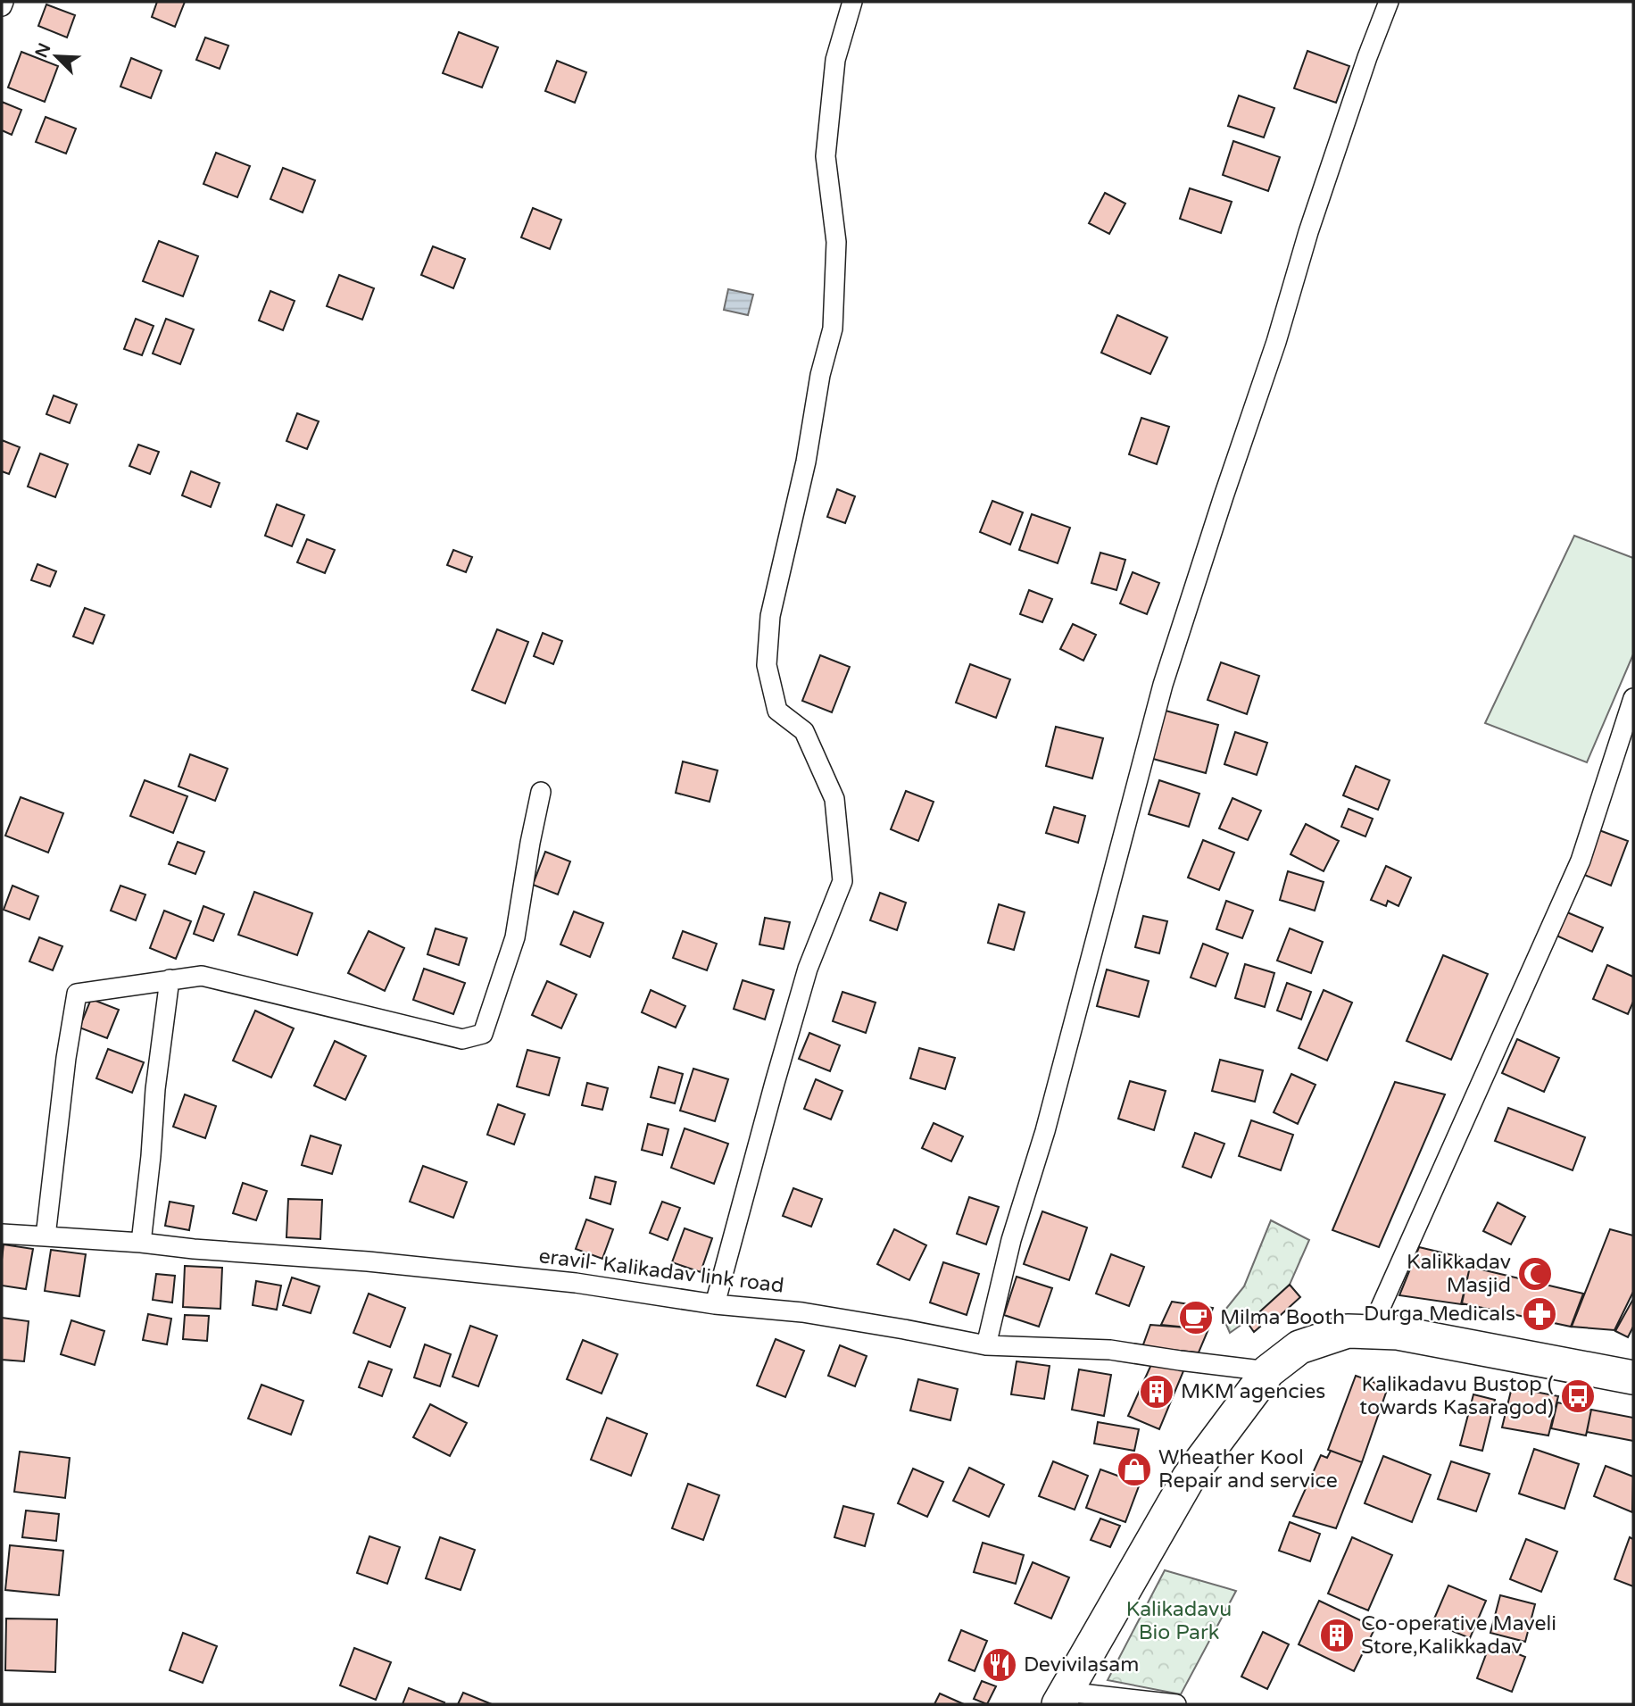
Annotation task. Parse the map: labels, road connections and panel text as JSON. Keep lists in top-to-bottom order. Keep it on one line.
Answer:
{"streets":{"street":["eravil- Kalikadav link road"]},"parks":["Kalikadavu Bio Park"],"places":{"mosque":["Kalikkadav Masjid"],"pharmacy":["Durga Medicals"],"cafe":["Milma Booth"],"building":["MKM agencies","Co-operative Maveli Store,Kalikkadav"],"bus stop":["Kalikadavu Bustop ( towards Kasaragod)"],"shop":["Wheather Kool Repair and service"],"restaurant":["Devivilasam"]},"north":"top left"}
